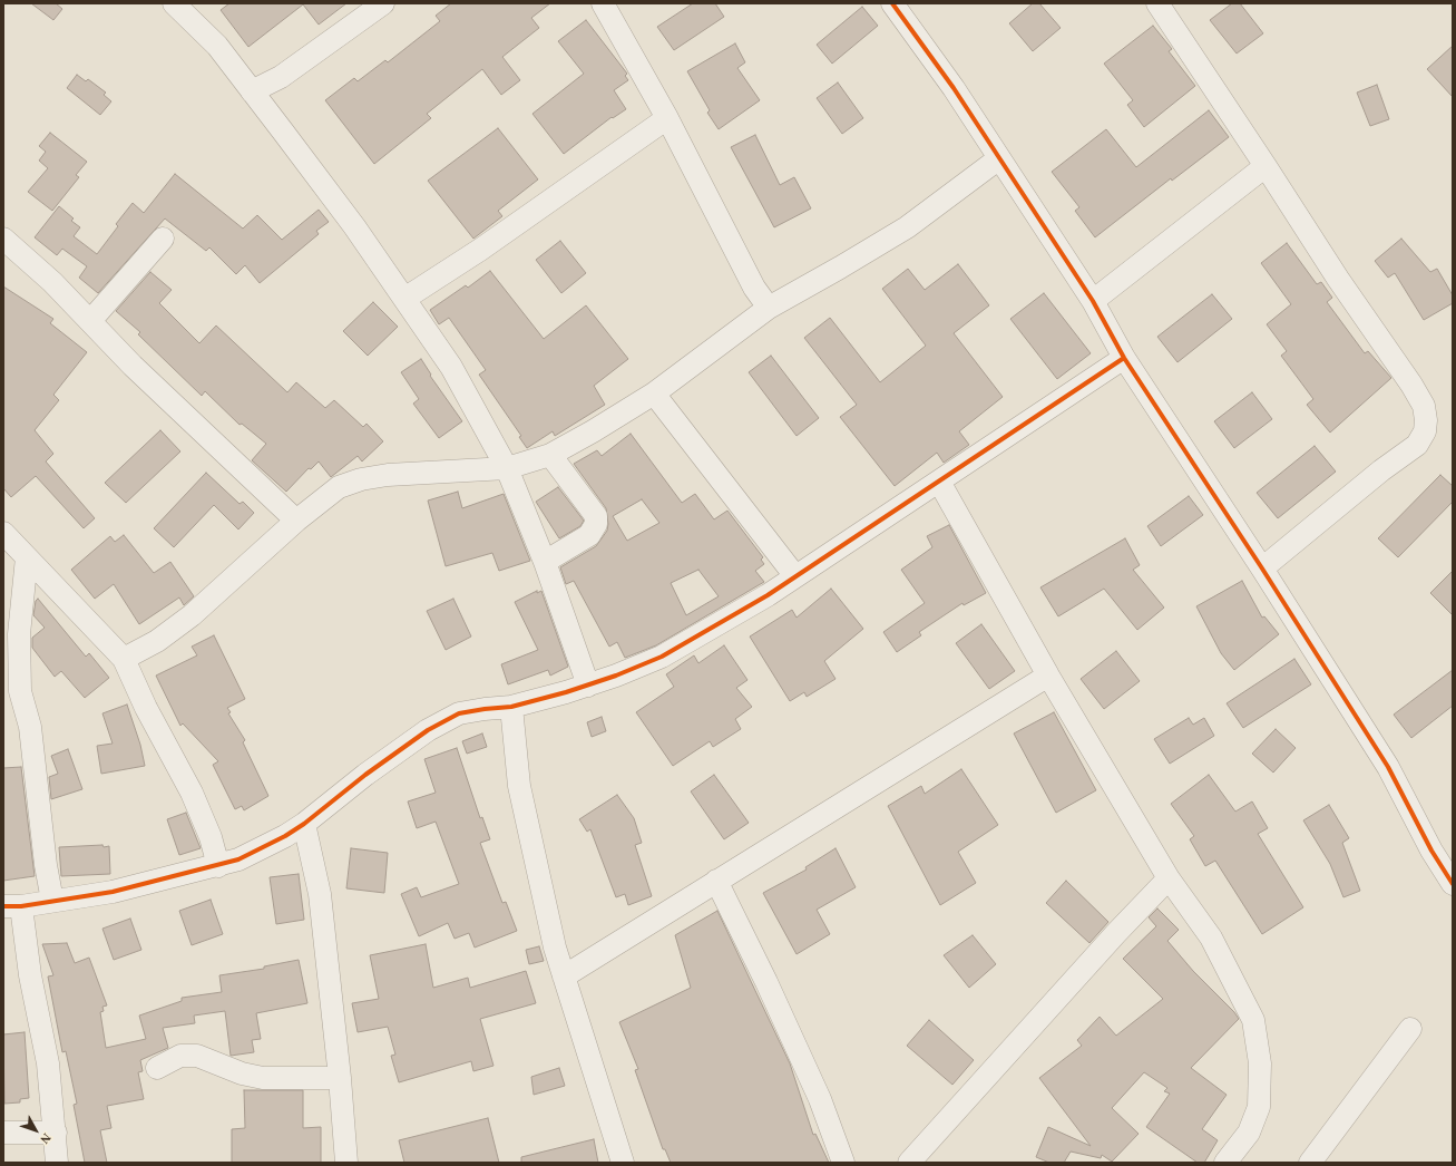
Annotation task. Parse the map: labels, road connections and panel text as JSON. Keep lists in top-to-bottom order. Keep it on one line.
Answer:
{"north":"bottom right"}
